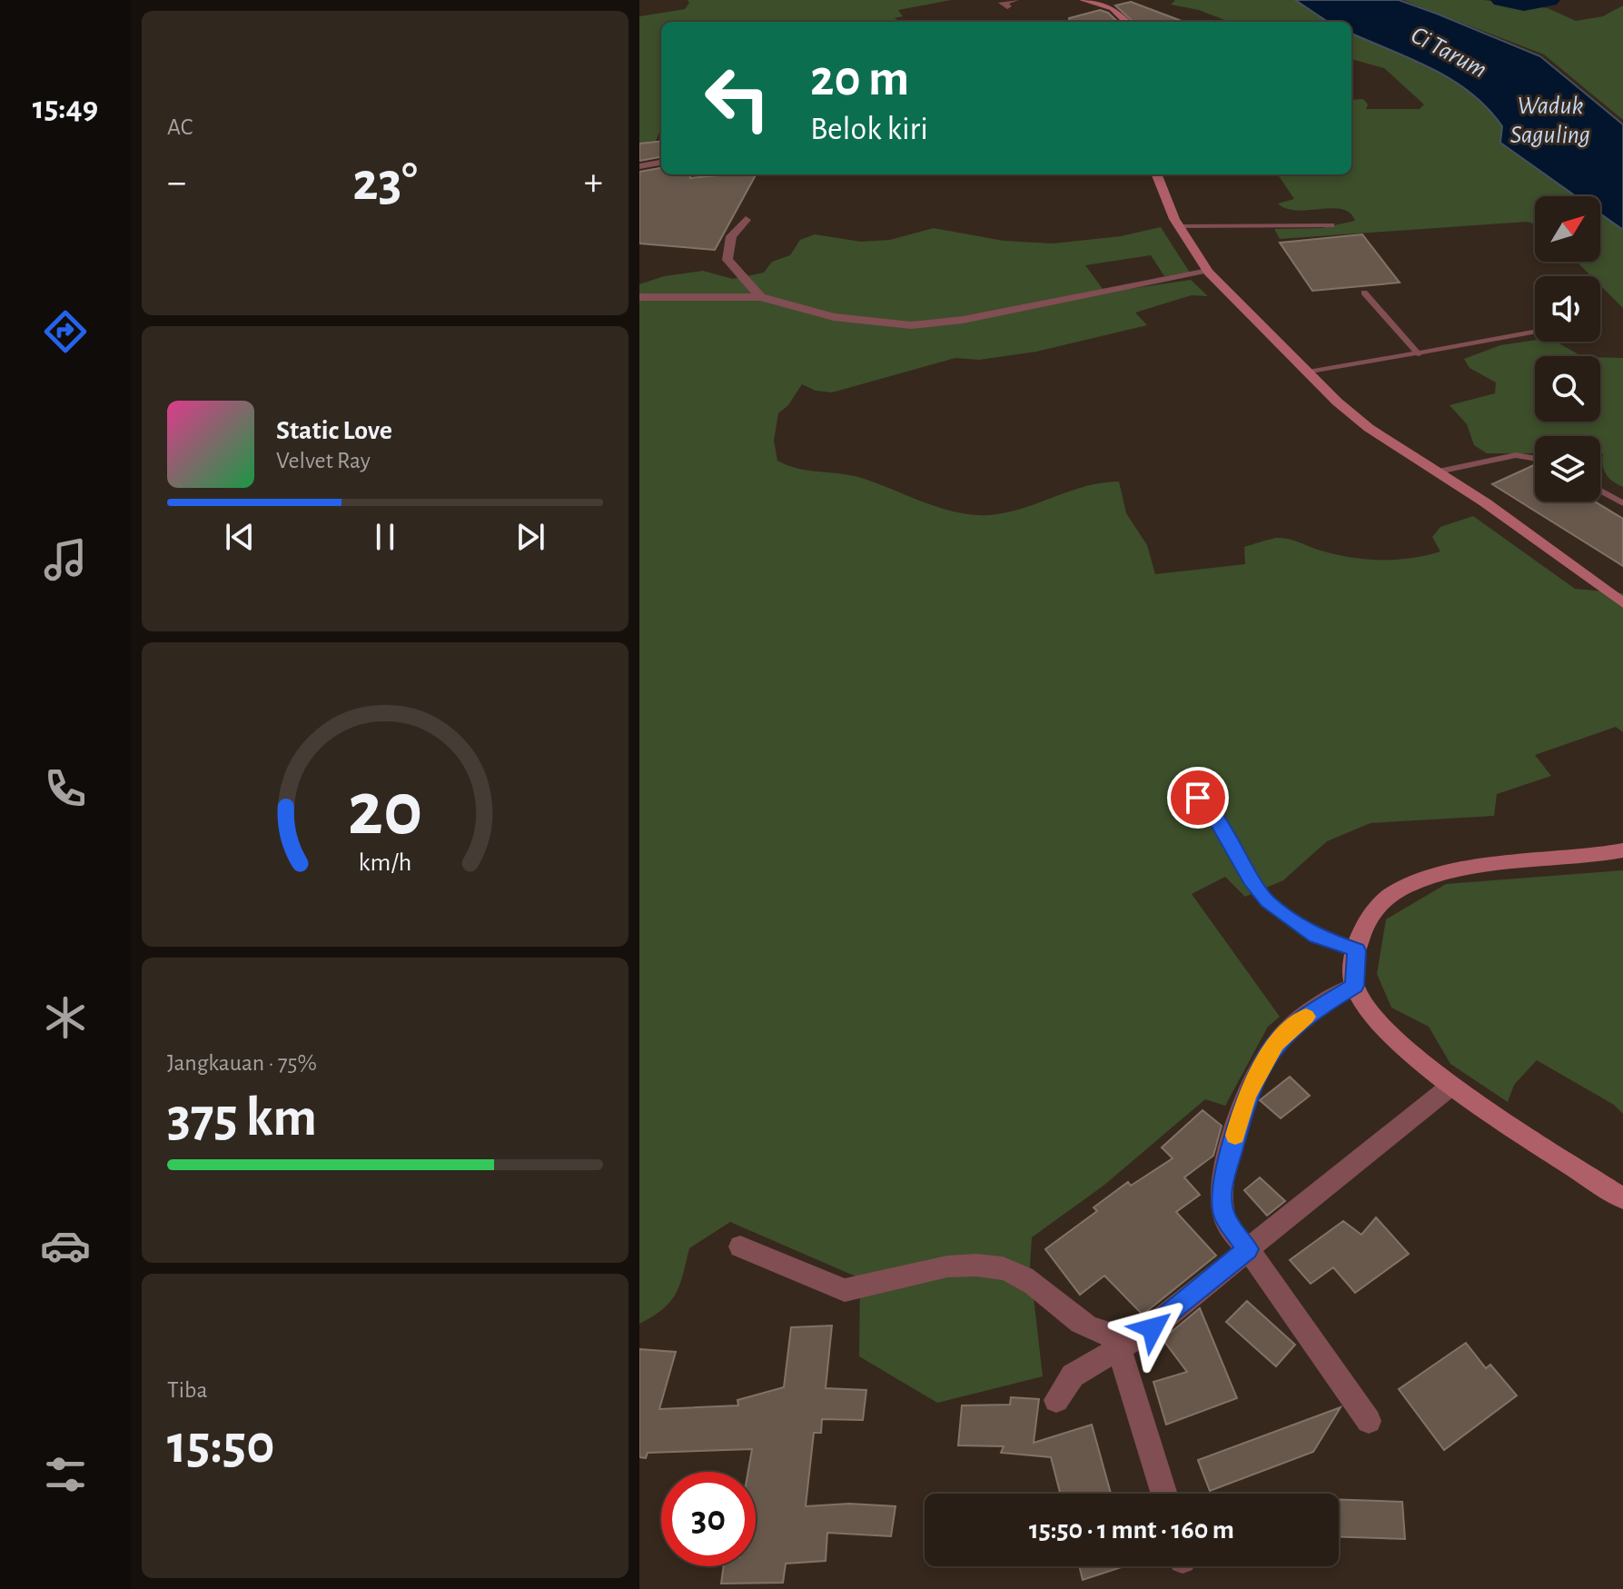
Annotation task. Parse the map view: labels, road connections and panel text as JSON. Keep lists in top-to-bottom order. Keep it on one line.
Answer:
{"water":["Ci Tarum","Waduk Saguling"],"north":"top right","page":{"tabs":"15:49","tile":["AC",["Jangkauan · 75%","375 km"],["Tiba","15:50"]],"turn":["20 m","Belok kiri"],"heat":["−","23°","+"],"song":["Static Love","Velvet Ray"],"limit":"30","trip":"15:50 · 1 mnt · 160 m","gauge":["20","km/h"]}}
